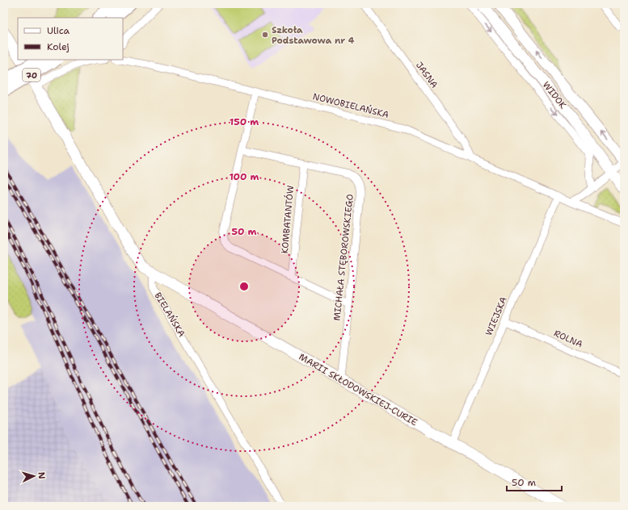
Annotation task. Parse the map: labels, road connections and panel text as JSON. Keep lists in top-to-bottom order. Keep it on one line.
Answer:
{"streets":{"main road":["70"],"street":["JASNA","WIDOK","NOWOBIELAŃSKA","KOMBATANTÓW","MICHAŁA STĘBOROWSKIEGO","BIELAŃSKA","WIEJSKA","ROLNA","MARII SKŁODOWSKIEJ-CURIE"]},"crossings":[["JASNA","NOWOBIELAŃSKA"],["NOWOBIELAŃSKA","WIEJSKA"],["KOMBATANTÓW","MICHAŁA STĘBOROWSKIEGO"],["MICHAŁA STĘBOROWSKIEGO","MARII SKŁODOWSKIEJ-CURIE"],["BIELAŃSKA","MARII SKŁODOWSKIEJ-CURIE"],["WIEJSKA","ROLNA"],["WIEJSKA","MARII SKŁODOWSKIEJ-CURIE"]],"places":["Szkoła Podstawowa nr 4"],"legend":["Ulica","Kolej"],"scale_bar":"50 m","north":"right","rings":["150 m","100 m","50 m"]}
